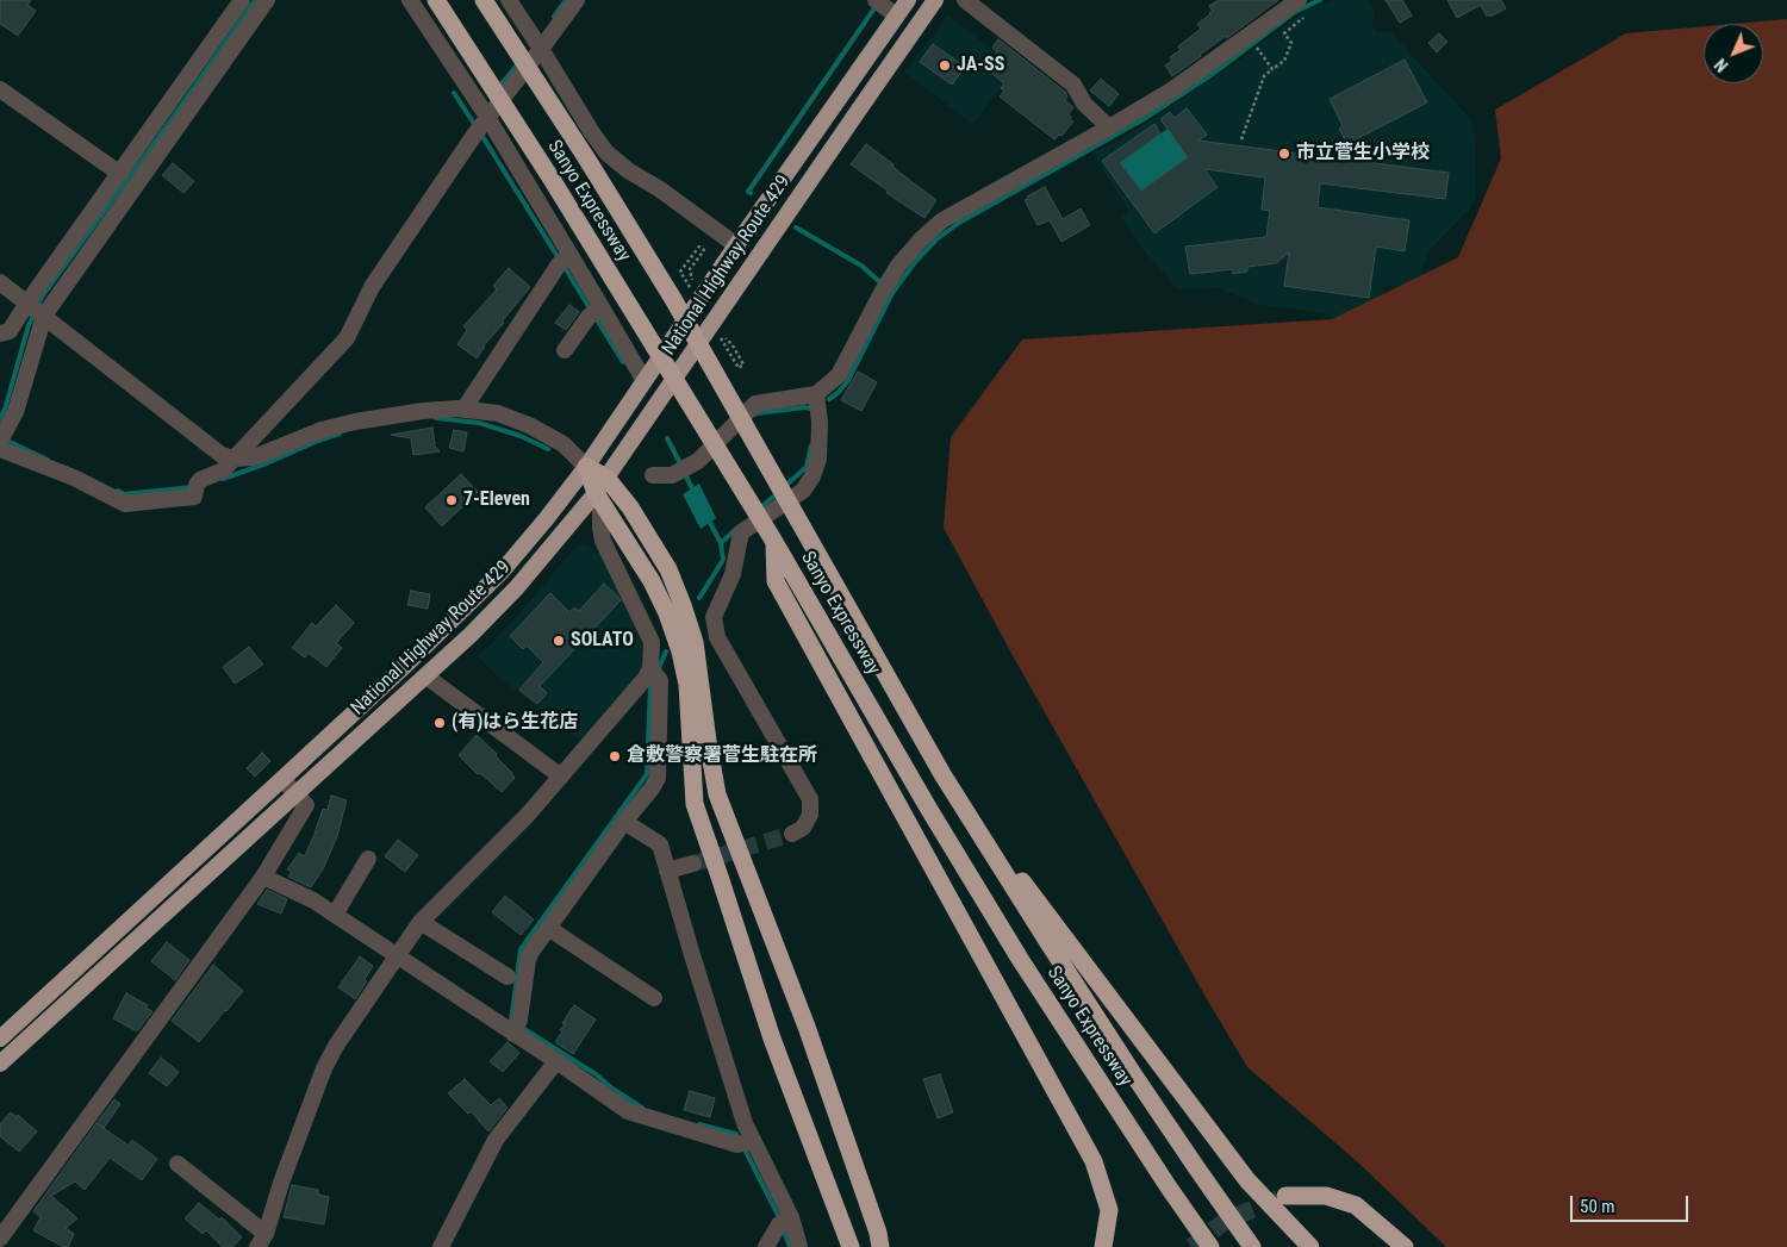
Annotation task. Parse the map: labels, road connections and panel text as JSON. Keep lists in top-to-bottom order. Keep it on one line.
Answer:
{"streets":{"highway":["Sanyo Expressway","National Highway Route 429"]},"places":["JA-SS","市立菅生小学校","7-Eleven","SOLATO","(有)はら生花店","倉敷警察署菅生駐在所"],"scale_bar":"50 m","north":"bottom left"}
